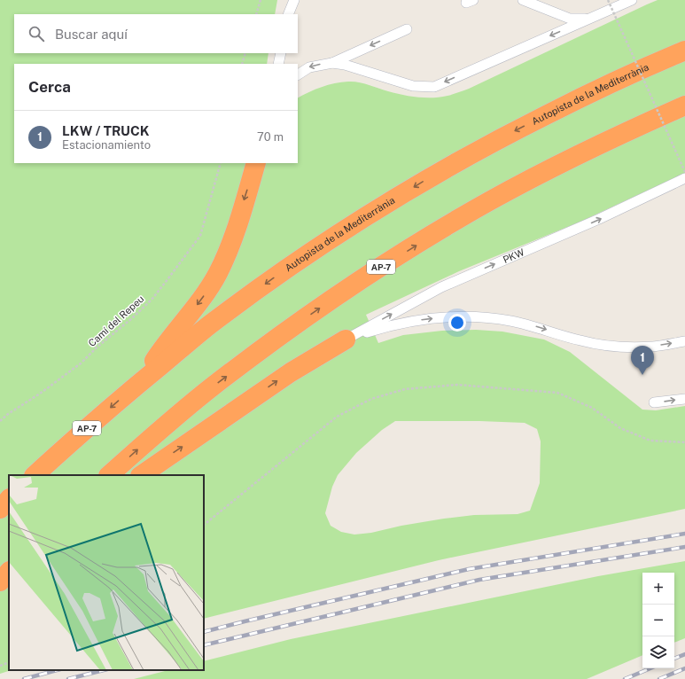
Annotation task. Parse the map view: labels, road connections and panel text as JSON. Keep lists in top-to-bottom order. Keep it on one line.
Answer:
{"streets":{"highway":["Autopista de la Mediterrània","AP-7"],"lane":["PKW"],"path":["Camí del Repeu"]},"one_way":["PKW"],"page":{"search":"Buscar aquí","heading":"Cerca","list":[{"mark":"1","name":"LKW / TRUCK","note":"Estacionamiento","value":"70 m"}],"pins":"1","map_buttons":["+","−"]}}
